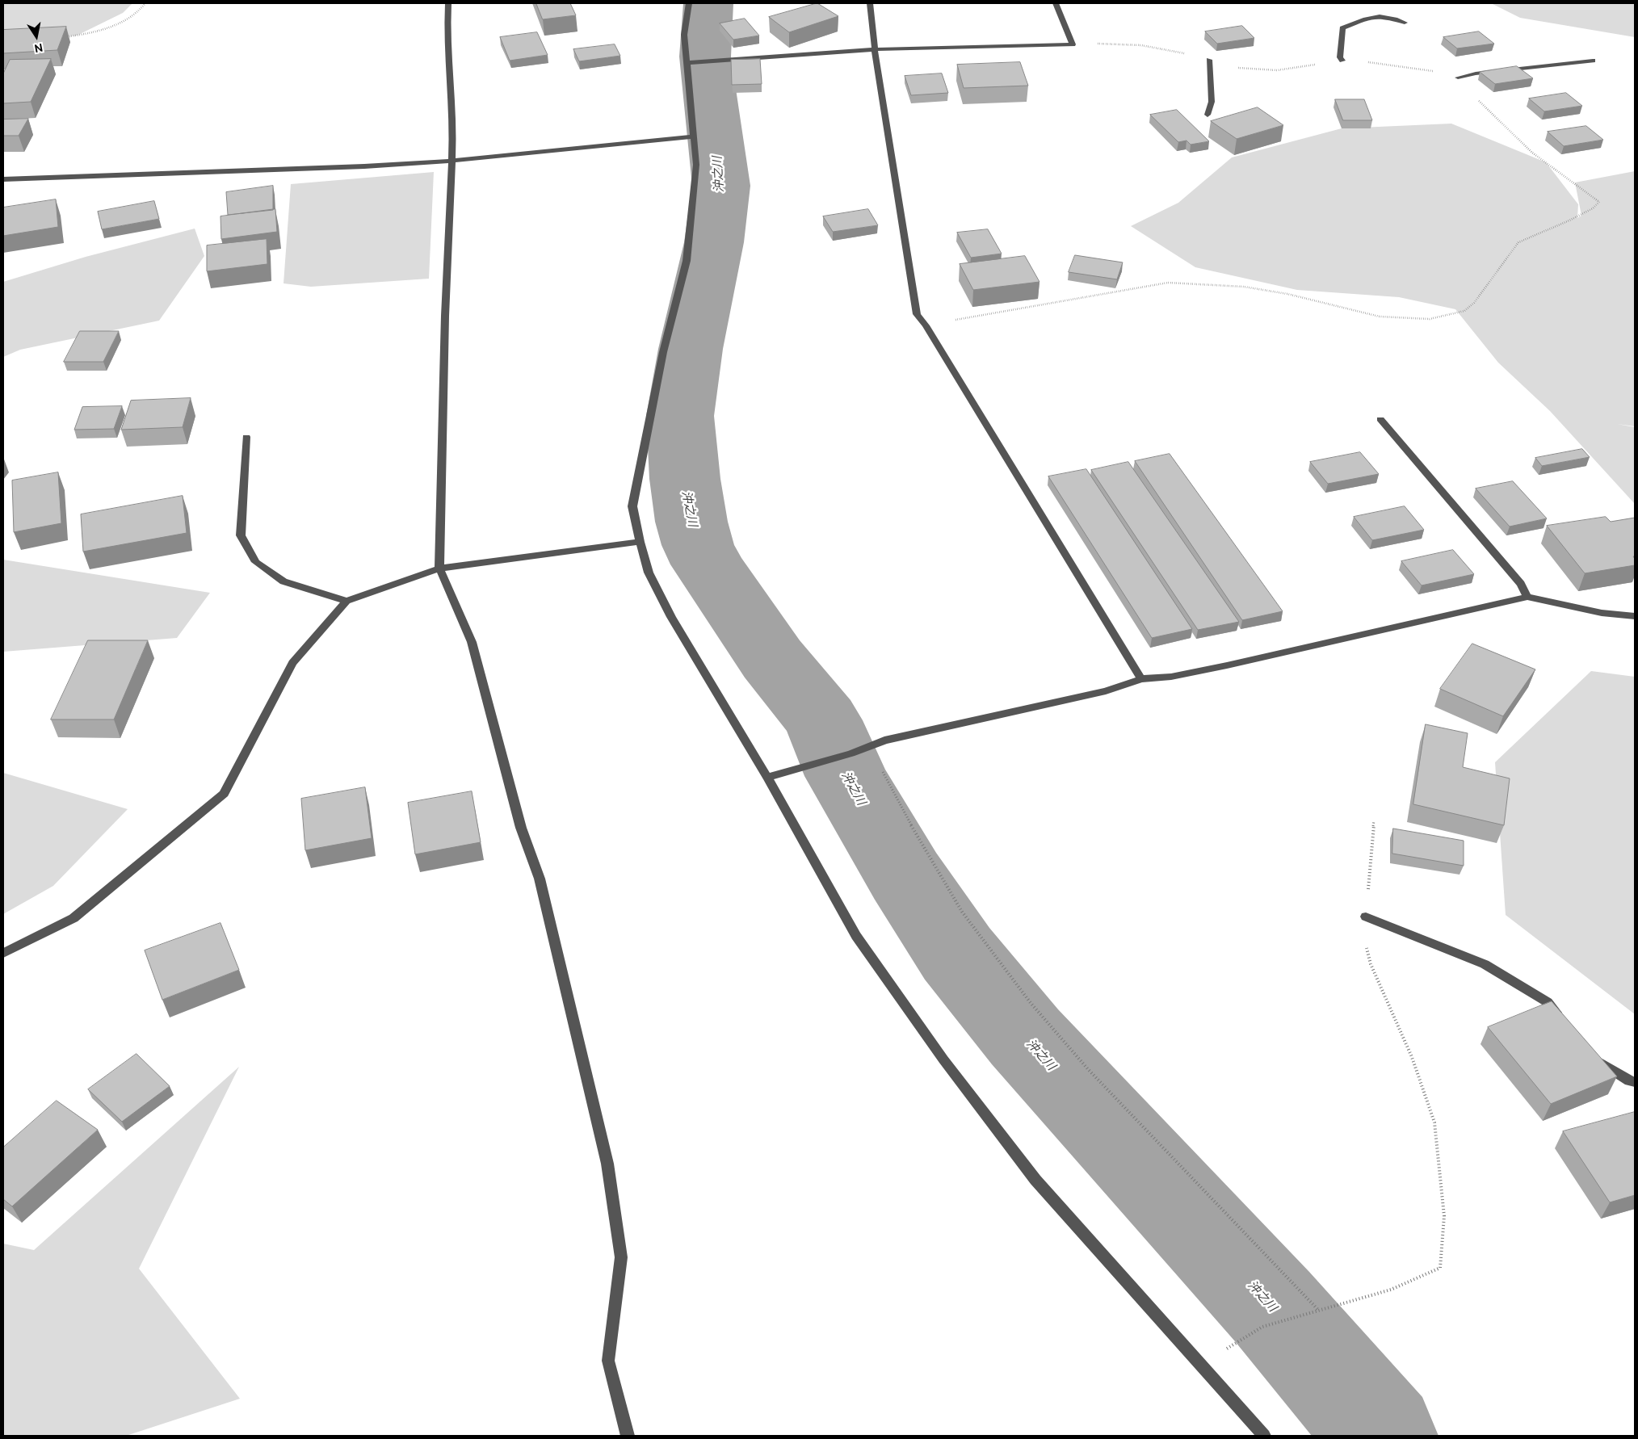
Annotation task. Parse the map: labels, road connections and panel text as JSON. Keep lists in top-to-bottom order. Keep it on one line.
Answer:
{"water":["沖之川"],"north":"bottom"}
